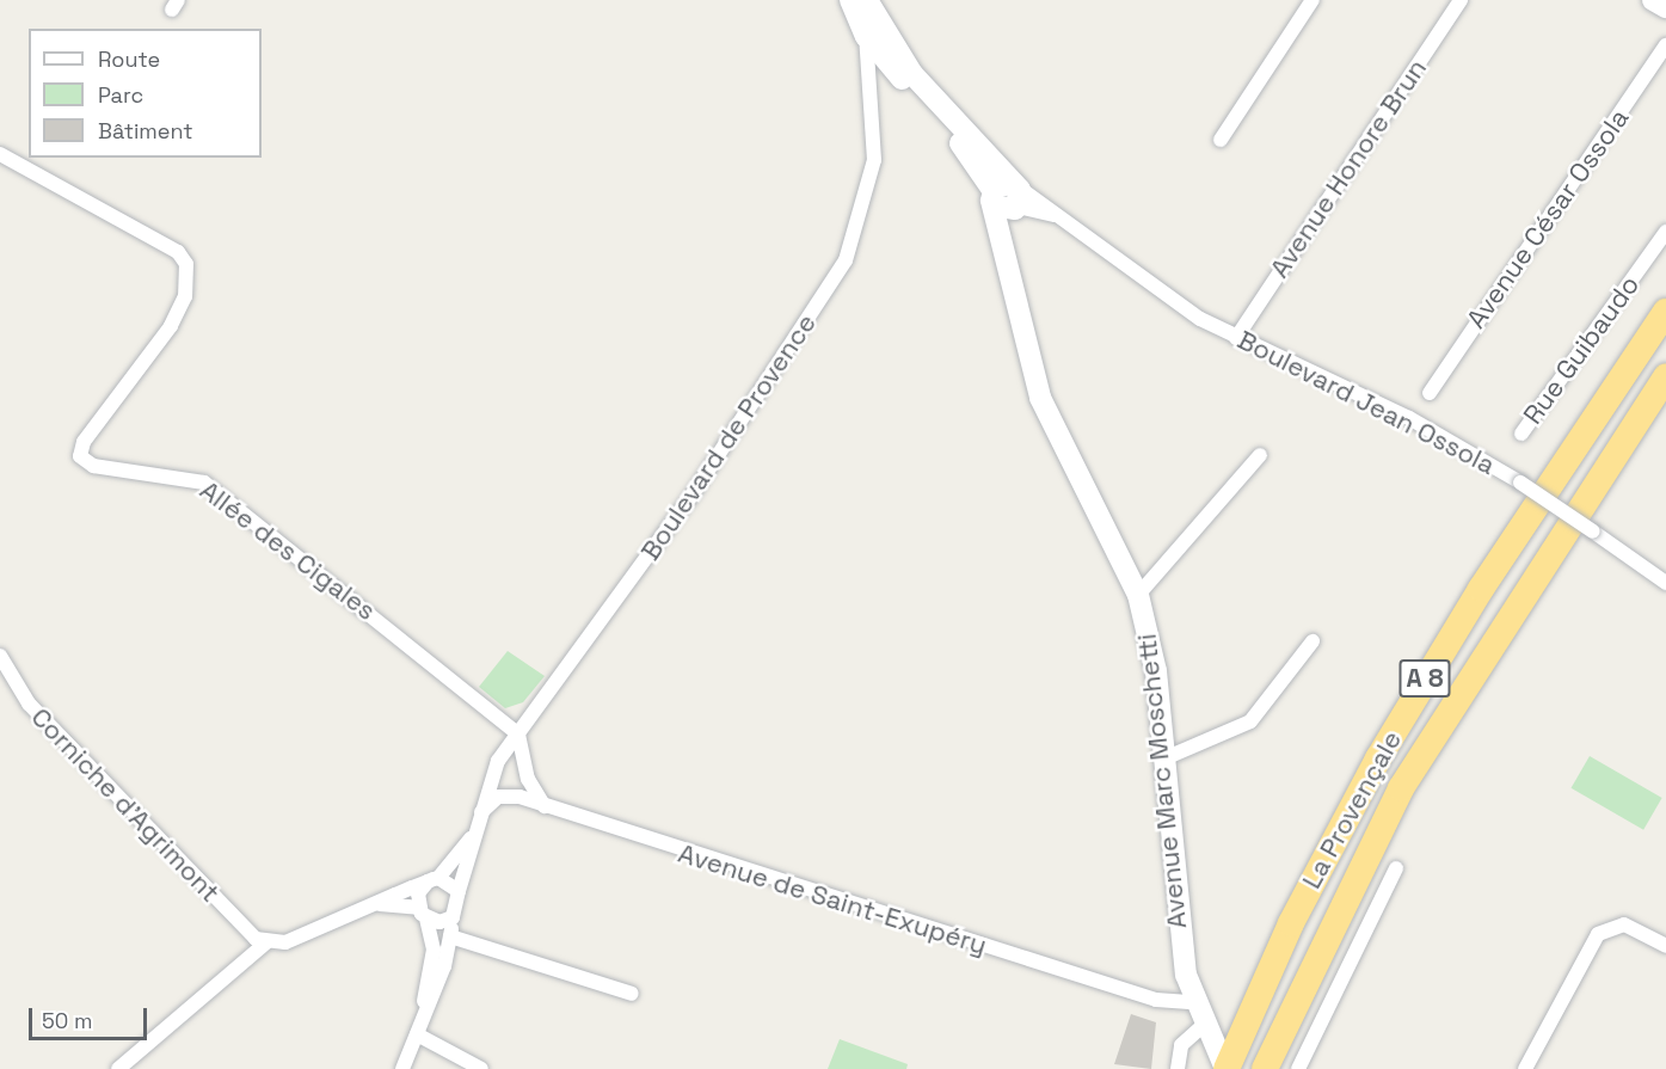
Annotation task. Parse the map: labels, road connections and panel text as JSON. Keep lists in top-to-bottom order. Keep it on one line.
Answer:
{"streets":{"highway":["A 8","La Provençale"],"main road":["Avenue Marc Moschetti"],"street":["Avenue Honore Brun","Avenue César Ossola","Rue Guibaudo","Boulevard Jean Ossola","Boulevard de Provence","Allée des Cigales","Corniche d'Agrimont","Avenue de Saint-Exupéry"]},"crossings":[["Avenue Honore Brun","Boulevard Jean Ossola"],["Boulevard Jean Ossola","Avenue Marc Moschetti"],["Boulevard de Provence","Allée des Cigales"],["Boulevard de Provence","Avenue de Saint-Exupéry"],["Avenue Marc Moschetti","La Provençale"],["Avenue Marc Moschetti","Avenue de Saint-Exupéry"]],"legend":["Route","Parc","Bâtiment"],"scale_bar":"50 m"}
